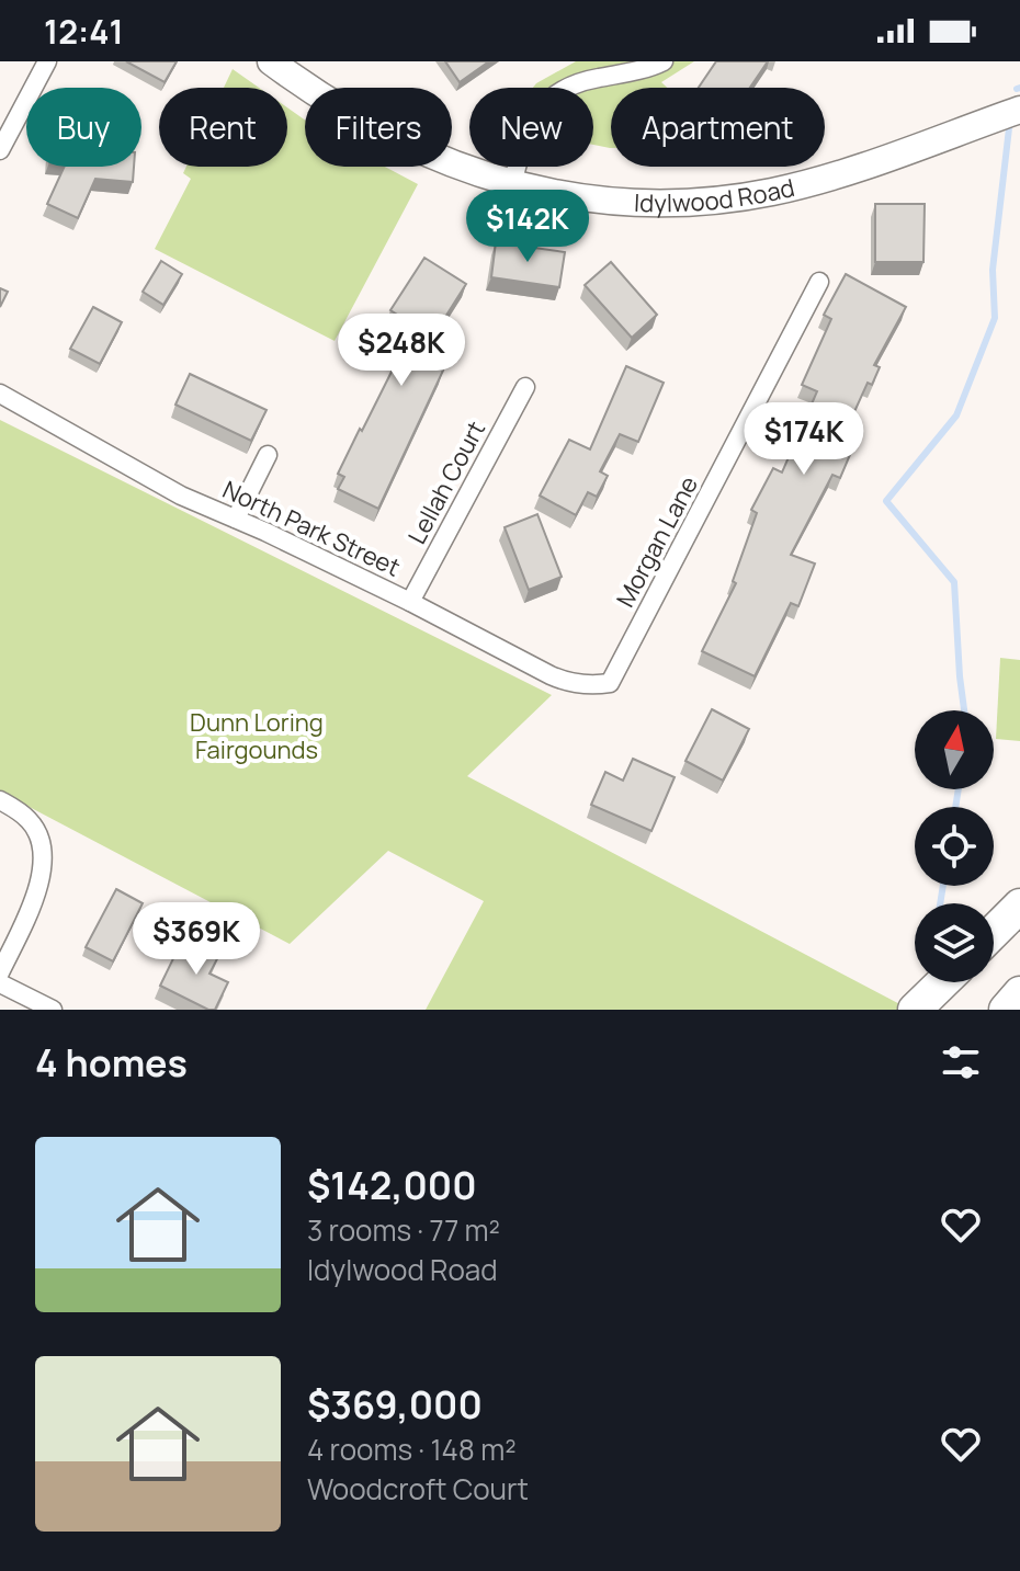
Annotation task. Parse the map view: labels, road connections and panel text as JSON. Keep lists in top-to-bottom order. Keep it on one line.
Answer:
{"streets":{"main road":["Idylwood Road"],"street":["Lellah Court","North Park Street","Morgan Lane"]},"crossings":[["Lellah Court","North Park Street"],["North Park Street","Morgan Lane"]],"parks":["Dunn Loring Fairgounds"],"north":"top","page":{"status":"12:41","chip":["Buy","Rent","Filters","New","Apartment"],"price":["$142K","$248K","$174K","$369K"],"heading":"4 homes","list":[{"name":"$142,000","note":"3 rooms · 77 m² · Idylwood Road"},{"name":"$369,000","note":"4 rooms · 148 m² · Woodcroft Court"}]}}
